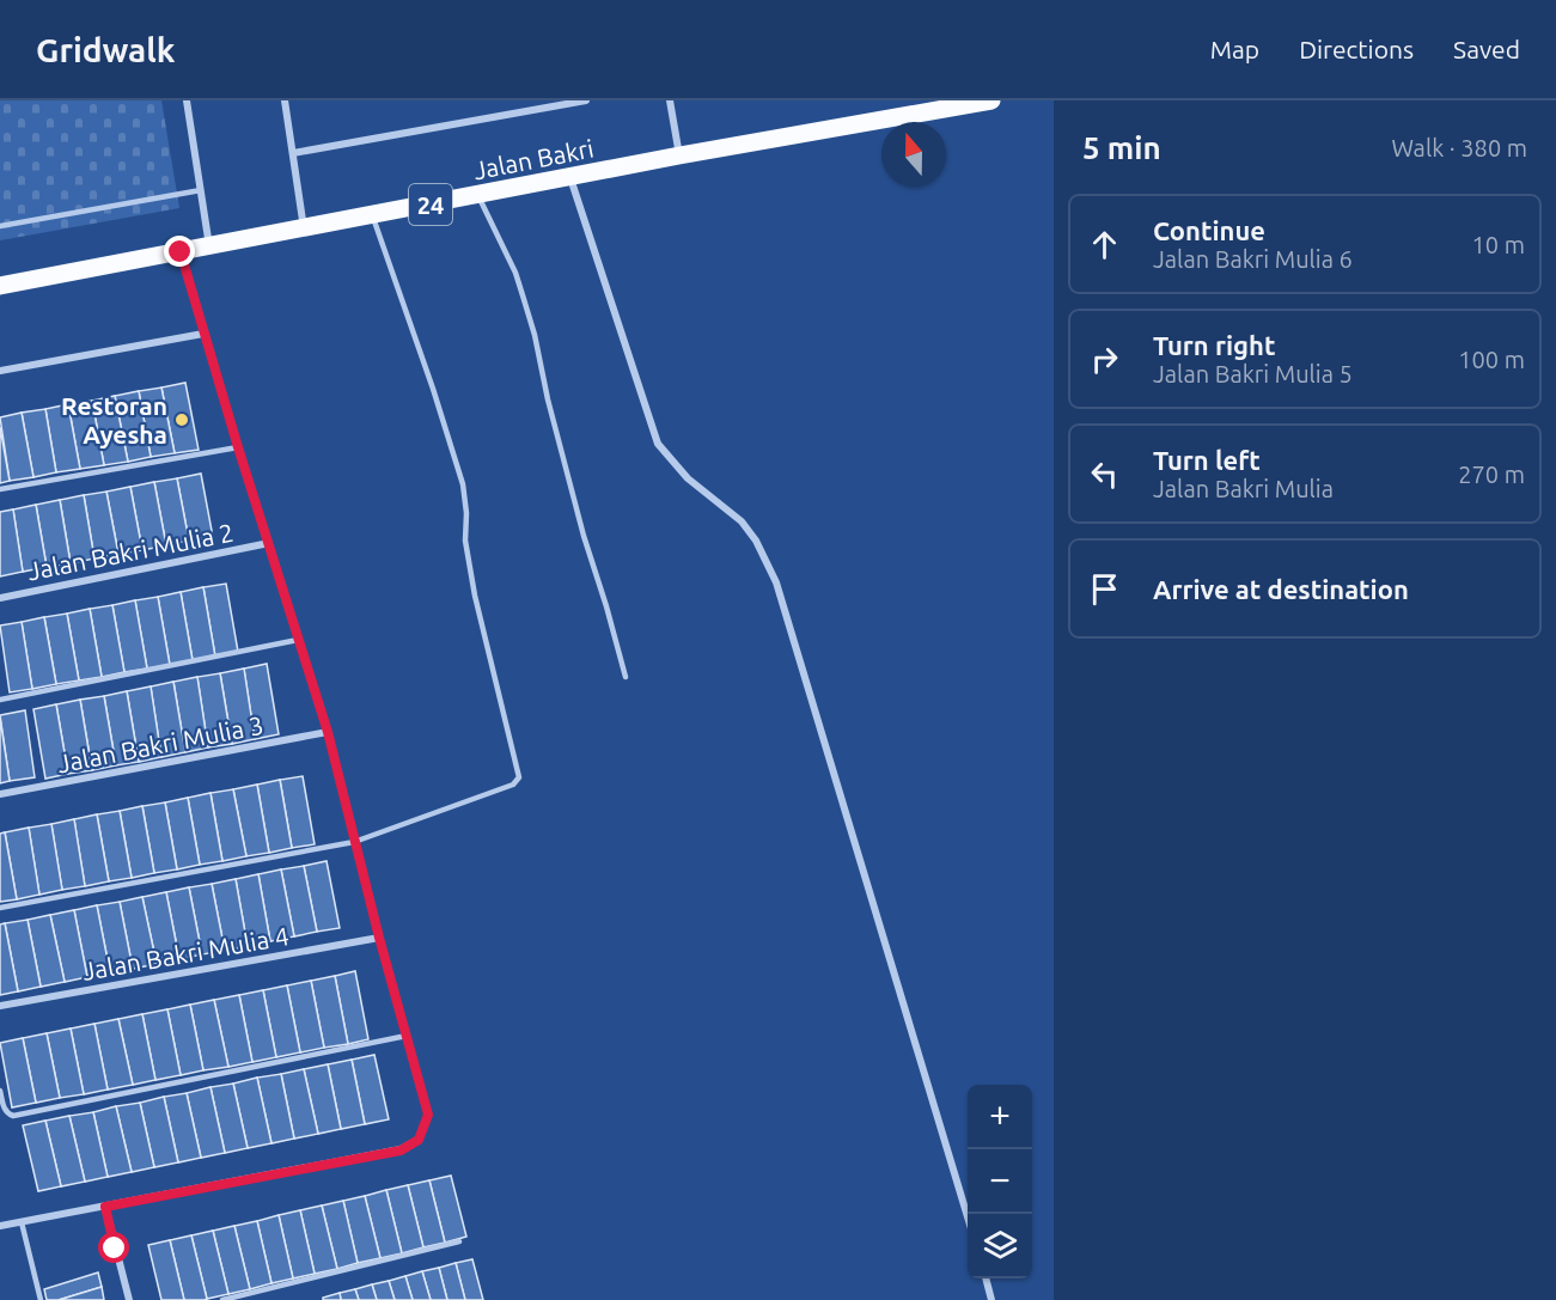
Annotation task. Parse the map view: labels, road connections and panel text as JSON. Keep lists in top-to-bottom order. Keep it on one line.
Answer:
{"streets":{"main road":["Jalan Bakri","24"],"street":["Jalan Bakri Mulia 2","Jalan Bakri Mulia 3","Jalan Bakri Mulia 4"]},"places":["Restoran Ayesha"],"north":"top","page":{"header":"Gridwalk","nav":["Map","Directions","Saved"],"heading":["5 min","Walk · 380 m"],"list":[["Continue","Jalan Bakri Mulia 6","10 m"],["Turn right","Jalan Bakri Mulia 5","100 m"],["Turn left","Jalan Bakri Mulia","270 m"],"Arrive at destination"],"map_buttons":["+","−"]}}
